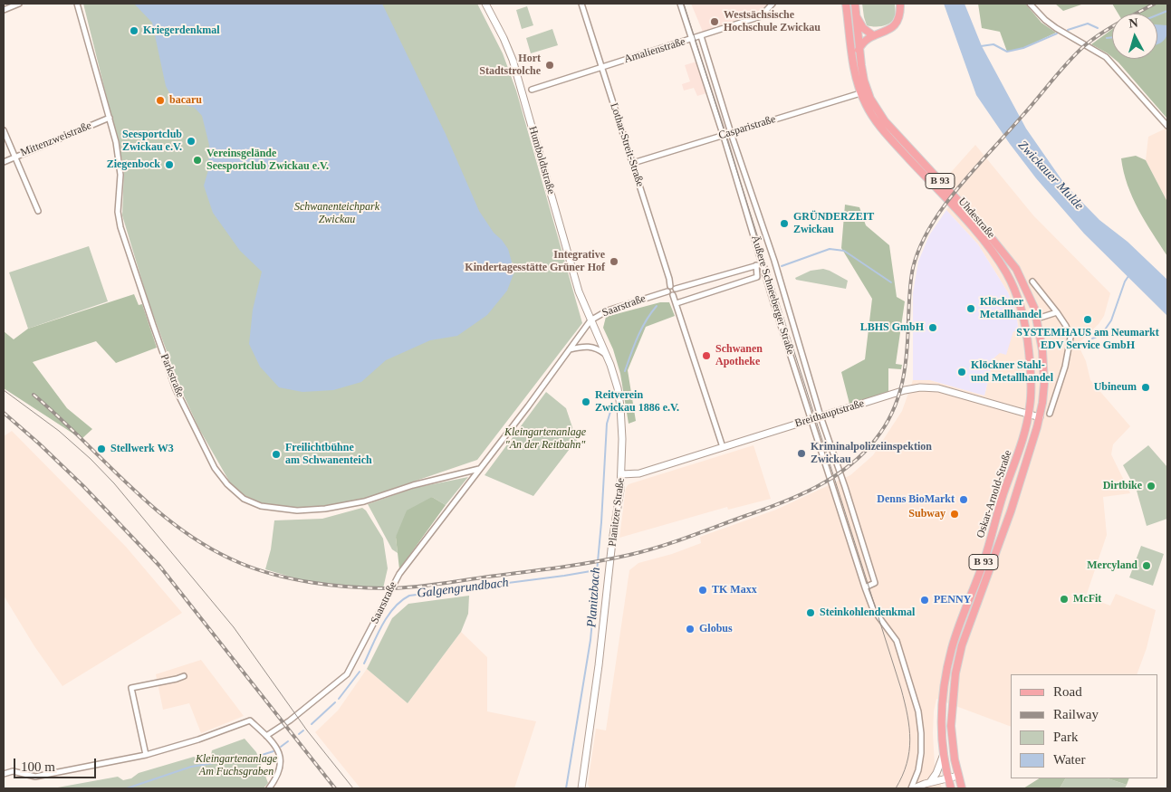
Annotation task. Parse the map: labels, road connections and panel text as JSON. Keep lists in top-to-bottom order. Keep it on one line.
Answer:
{"streets":{"main road":["Humboldtstraße","B 93","Uhdestraße","Äußere Schneeberger Straße","Breithauptstraße","Oskar-Arnold-Straße","Planitzer Straße"],"street":["Amalienstraße","Casparistraße","Mittenzweistraße","Lothar-Streit-Straße","Saarstraße","Parkstraße"]},"crossings":[["Amalienstraße","Lothar-Streit-Straße"],["Amalienstraße","Äußere Schneeberger Straße"],["Casparistraße","Lothar-Streit-Straße"],["Casparistraße","Uhdestraße"],["Casparistraße","Äußere Schneeberger Straße"],["Mittenzweistraße","Parkstraße"],["Lothar-Streit-Straße","Saarstraße"],["Humboldtstraße","Saarstraße"],["Humboldtstraße","Planitzer Straße"],["Uhdestraße","Breithauptstraße"],["Uhdestraße","Oskar-Arnold-Straße"],["Äußere Schneeberger Straße","Breithauptstraße"],["Äußere Schneeberger Straße","Oskar-Arnold-Straße"],["Saarstraße","Parkstraße"],["Saarstraße","Planitzer Straße"],["Breithauptstraße","Oskar-Arnold-Straße"],["Breithauptstraße","Planitzer Straße"]],"water":["Zwickauer Mulde","Galgengrundbach","Planitzbach"],"parks":["Schwanenteichpark Zwickau","Kleingartenanlage \"An der Reitbahn\"","Kleingartenanlage Am Fuchsgraben"],"places":["Westsächsische Hochschule Zwickau","Kriegerdenkmal","Hort Stadtstrolche","bacaru","Seesportclub Zwickau e.V.","Vereinsgelände Seesportclub Zwickau e.V.","Ziegenbock","GRÜNDERZEIT Zwickau","Integrative Kindertagesstätte Grüner Hof","Klöckner Metallhandel","SYSTEMHAUS am Neumarkt EDV Service GmbH","LBHS GmbH","Schwanen Apotheke","Klöckner Stahl- und Metallhandel","Ubineum","Reitverein Zwickau 1886 e.V.","Stellwerk W3","Kriminalpolizeiinspektion Zwickau","Freilichtbühne am Schwanenteich","Dirtbike","Denns BioMarkt","Subway","Mercyland","TK Maxx","McFit","PENNY","Steinkohlendenkmal","Globus"],"legend":["Road","Railway","Park","Water"],"scale_bar":"100 m","north":"top"}
